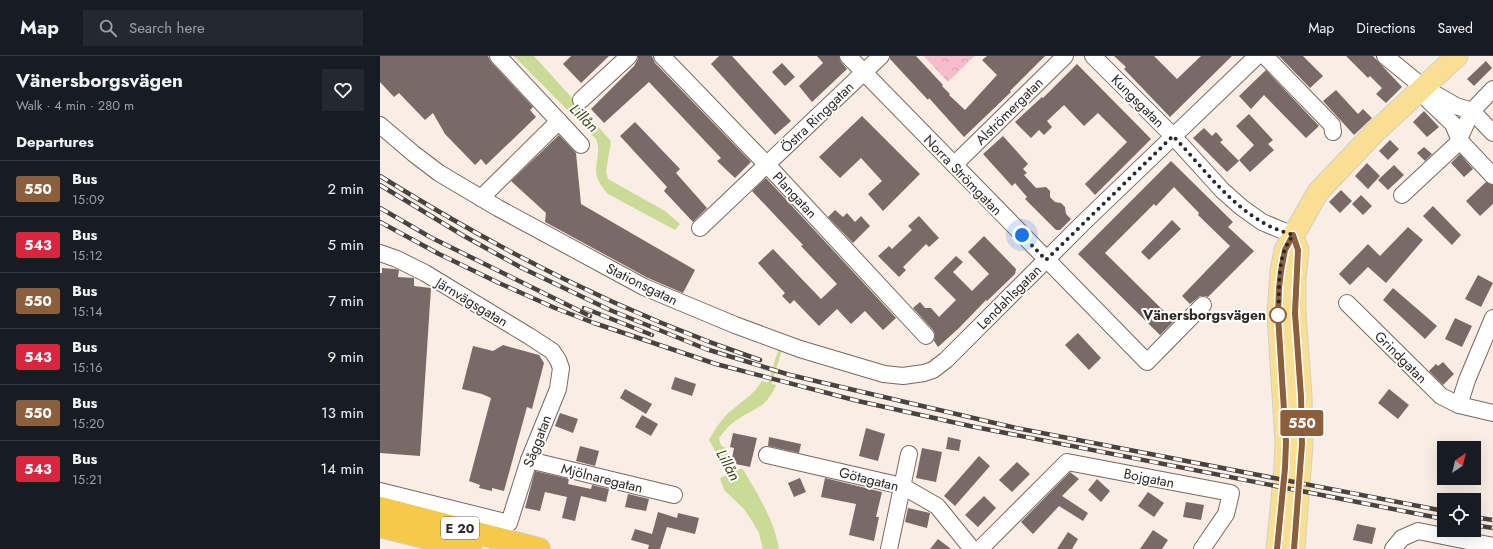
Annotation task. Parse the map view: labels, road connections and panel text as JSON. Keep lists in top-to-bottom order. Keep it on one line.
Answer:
{"streets":{"highway":["E 20"],"street":["Kungsgatan","Alströmergatan","Östra Ringgatan","Norra Strömgatan","Plangatan","Stationsgatan","Lendahlsgatan","Järnvägsgatan","Grindgatan","Såggatan","Mjölnaregatan","Bojgatan","Götagatan"]},"crossings":[["Kungsgatan","Lendahlsgatan"],["Alströmergatan","Norra Strömgatan"],["Östra Ringgatan","Norra Strömgatan"],["Östra Ringgatan","Plangatan"],["Norra Strömgatan","Lendahlsgatan"],["Stationsgatan","Lendahlsgatan"],["Järnvägsgatan","Såggatan"],["Såggatan","Mjölnaregatan"]],"water":["Lillån"],"places":["Vänersborgsvägen"],"lines":["bus line 550"],"north":"top right","page":{"header":"Map","search":"Search here","nav":["Map","Directions","Saved"],"heading":[["Vänersborgsvägen","Walk · 4 min · 280 m"],"Departures"],"on_map":"550","list":[{"mark":"550","name":"Bus","note":"15:09","value":"2 min"},{"mark":"543","name":"Bus","note":"15:12","value":"5 min"},{"mark":"550","name":"Bus","note":"15:14","value":"7 min"},{"mark":"543","name":"Bus","note":"15:16","value":"9 min"},{"mark":"550","name":"Bus","note":"15:20","value":"13 min"},{"mark":"543","name":"Bus","note":"15:21","value":"14 min"}]}}
